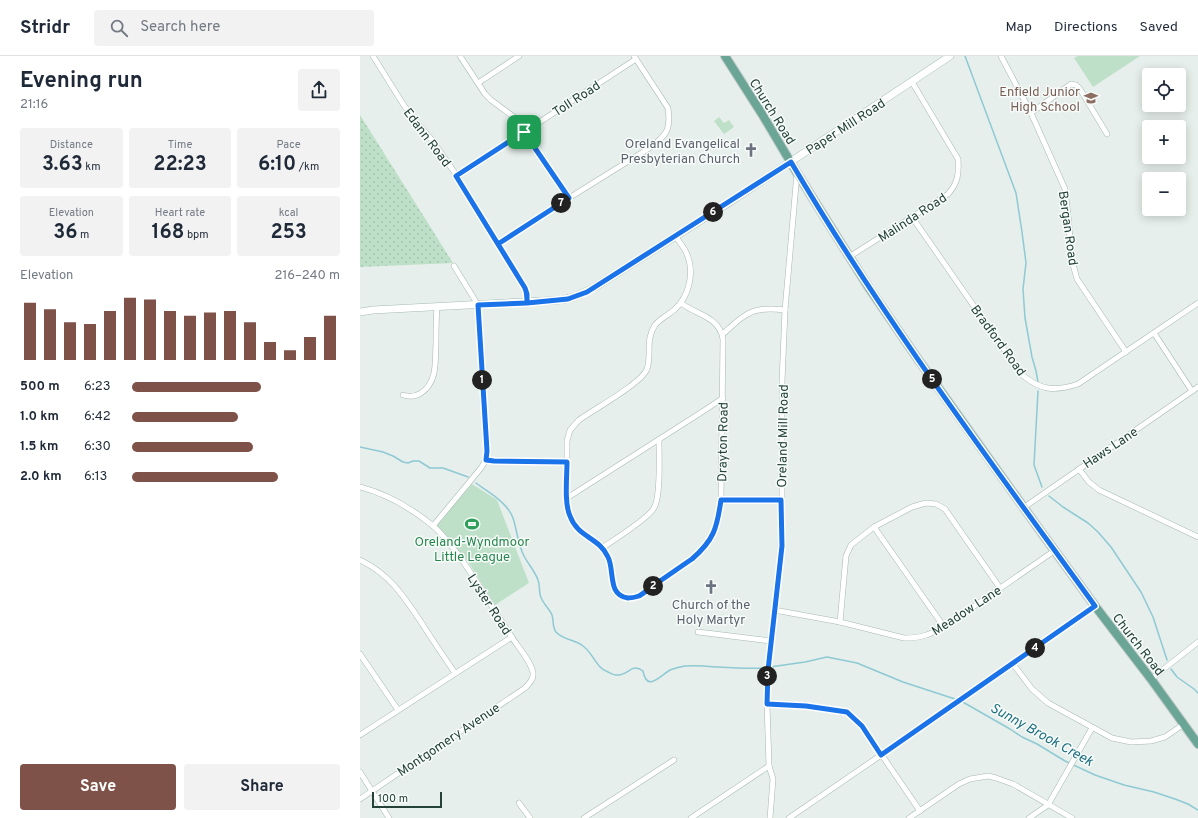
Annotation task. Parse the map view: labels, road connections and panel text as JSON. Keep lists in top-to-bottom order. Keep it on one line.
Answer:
{"streets":{"main road":["Church Road"],"street":["Toll Road","Paper Mill Road","Edann Road","Malinda Road","Bergan Road","Bradford Road","Oreland Mill Road","Drayton Road","Haws Lane","Lyster Road","Meadow Lane","Montgomery Avenue"]},"crossings":[["Toll Road","Edann Road"],["Church Road","Paper Mill Road"],["Church Road","Malinda Road"],["Church Road","Oreland Mill Road"],["Church Road","Haws Lane"],["Church Road","Meadow Lane"],["Paper Mill Road","Edann Road"],["Paper Mill Road","Malinda Road"],["Malinda Road","Bradford Road"],["Bergan Road","Bradford Road"],["Oreland Mill Road","Meadow Lane"],["Lyster Road","Montgomery Avenue"]],"water":["Sunny Brook Creek"],"places":{"school or university":["Enfield Junior High School"],"church":["Oreland Evangelical Presbyterian Church","Church of the Holy Martyr"],"sports":["Oreland-Wyndmoor Little League"]},"scale_bar":"100 m","page":{"header":"Stridr","search":"Search here","nav":["Map","Directions","Saved"],"heading":["Evening run","21:16"],"map_buttons":["+","−"],"stats":[["Distance","3.63 km"],["Time","22:23"],["Pace","6:10 /km"],["Elevation","36 m"],["Heart rate","168 bpm"],["kcal","253"]],"pins":["7","6","5","1","2","4","3"],"chart":["Elevation","216–240 m"],"list":[{"name":"500 m","note":"6:23"},{"name":"1.0 km","note":"6:42"},{"name":"1.5 km","note":"6:30"},{"name":"2.0 km","note":"6:13"}],"buttons":["Save","Share"],"scale":"100 m"}}
